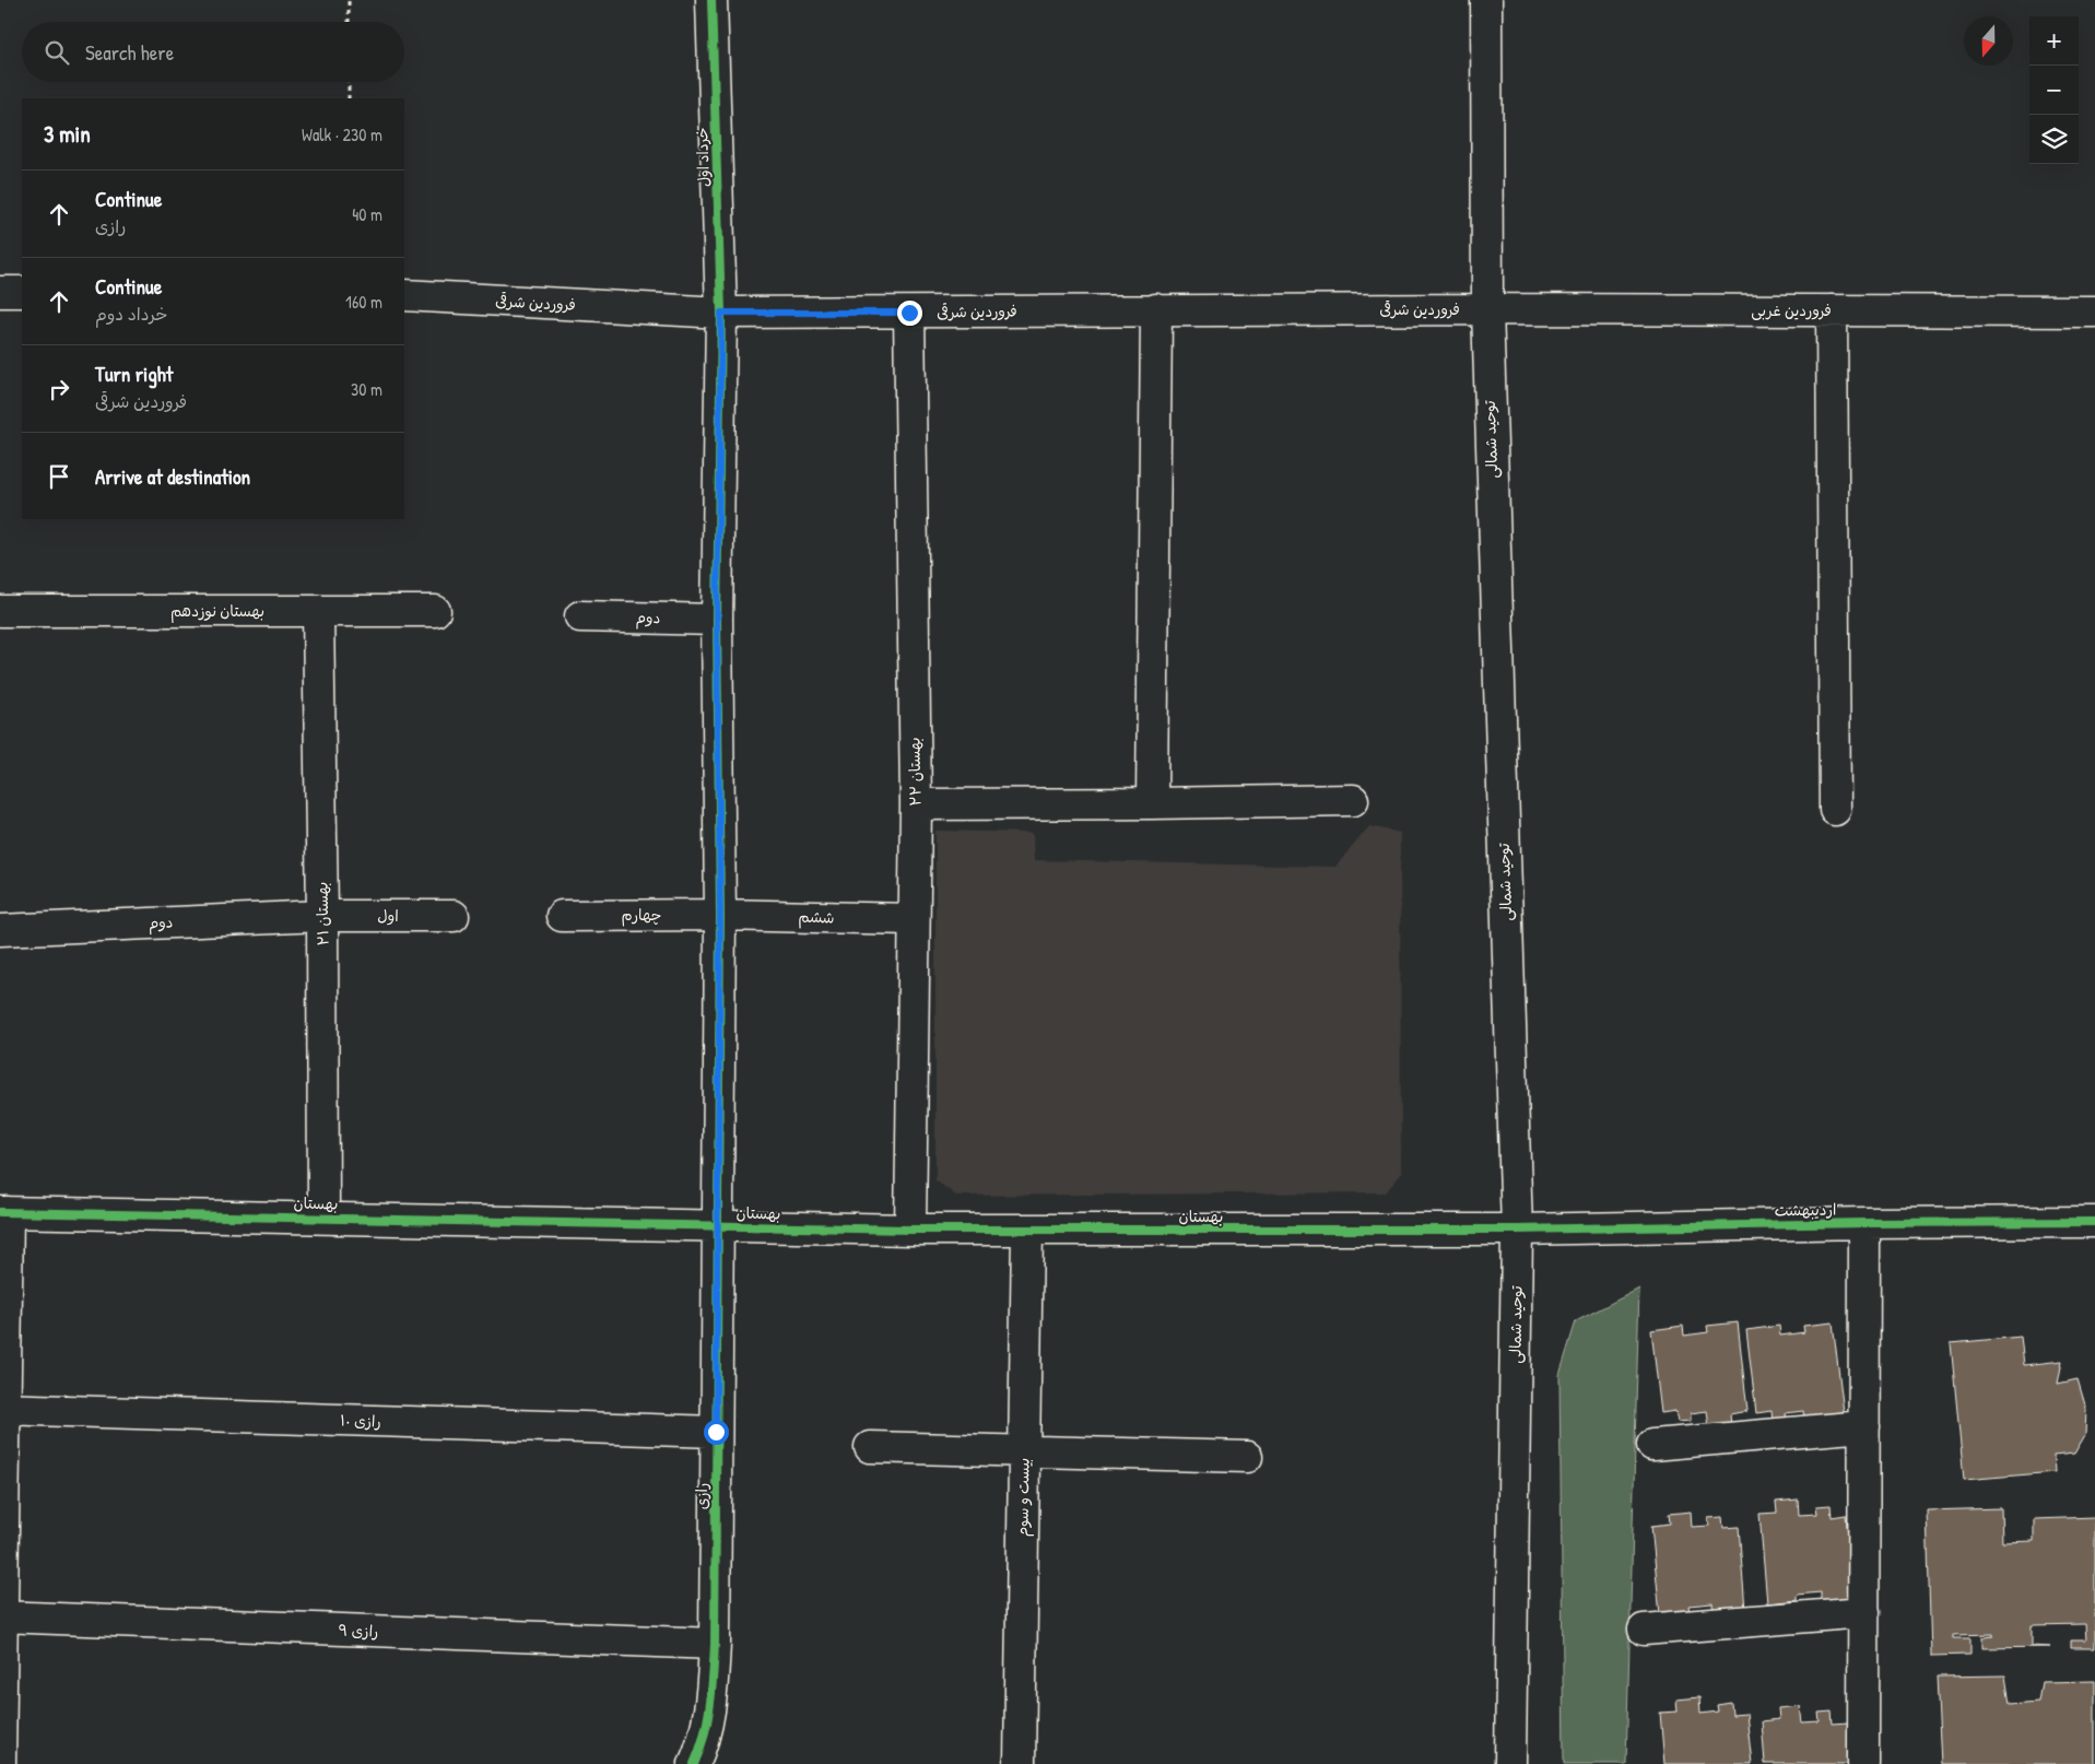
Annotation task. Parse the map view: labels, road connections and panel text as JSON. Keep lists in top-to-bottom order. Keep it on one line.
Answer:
{"streets":{"street":["خرداد اول","فروردین شرقی","فروردین غربی","توحید شمالی","بهستان نوزدهم","دوم","بهستان ۲۲","بهستان ۲۱","چهارم","اول","ششم","بهستان","اردیبهشت","رازی ۱۰","رازی","بیست و سوم","رازی ۹"]},"crossings":[["خرداد اول","فروردین شرقی"],["خرداد اول","دوم"],["خرداد اول","چهارم"],["خرداد اول","ششم"],["خرداد اول","رازی"],["فروردین شرقی","فروردین غربی"],["فروردین شرقی","توحید شمالی"],["فروردین شرقی","بهستان ۲۲"],["فروردین غربی","توحید شمالی"],["توحید شمالی","بهستان"],["توحید شمالی","اردیبهشت"],["بهستان نوزدهم","بهستان ۲۱"],["دوم","بهستان ۲۱"],["دوم","اول"],["بهستان ۲۲","ششم"],["بهستان ۲۲","بهستان"],["بهستان ۲۱","اول"],["بهستان ۲۱","بهستان"],["چهارم","ششم"],["چهارم","رازی"],["ششم","رازی"],["بهستان","اردیبهشت"],["بهستان","رازی"],["بهستان","بیست و سوم"],["رازی ۱۰","رازی"],["رازی","رازی ۹"]],"north":"bottom","page":{"map_buttons":["+","−"],"search":"Search here","heading":["3 min","Walk · 230 m"],"list":[["Continue","رازی","40 m"],["Continue","خرداد دوم","160 m"],["Turn right","فروردین شرقی","30 m"],"Arrive at destination"]}}
